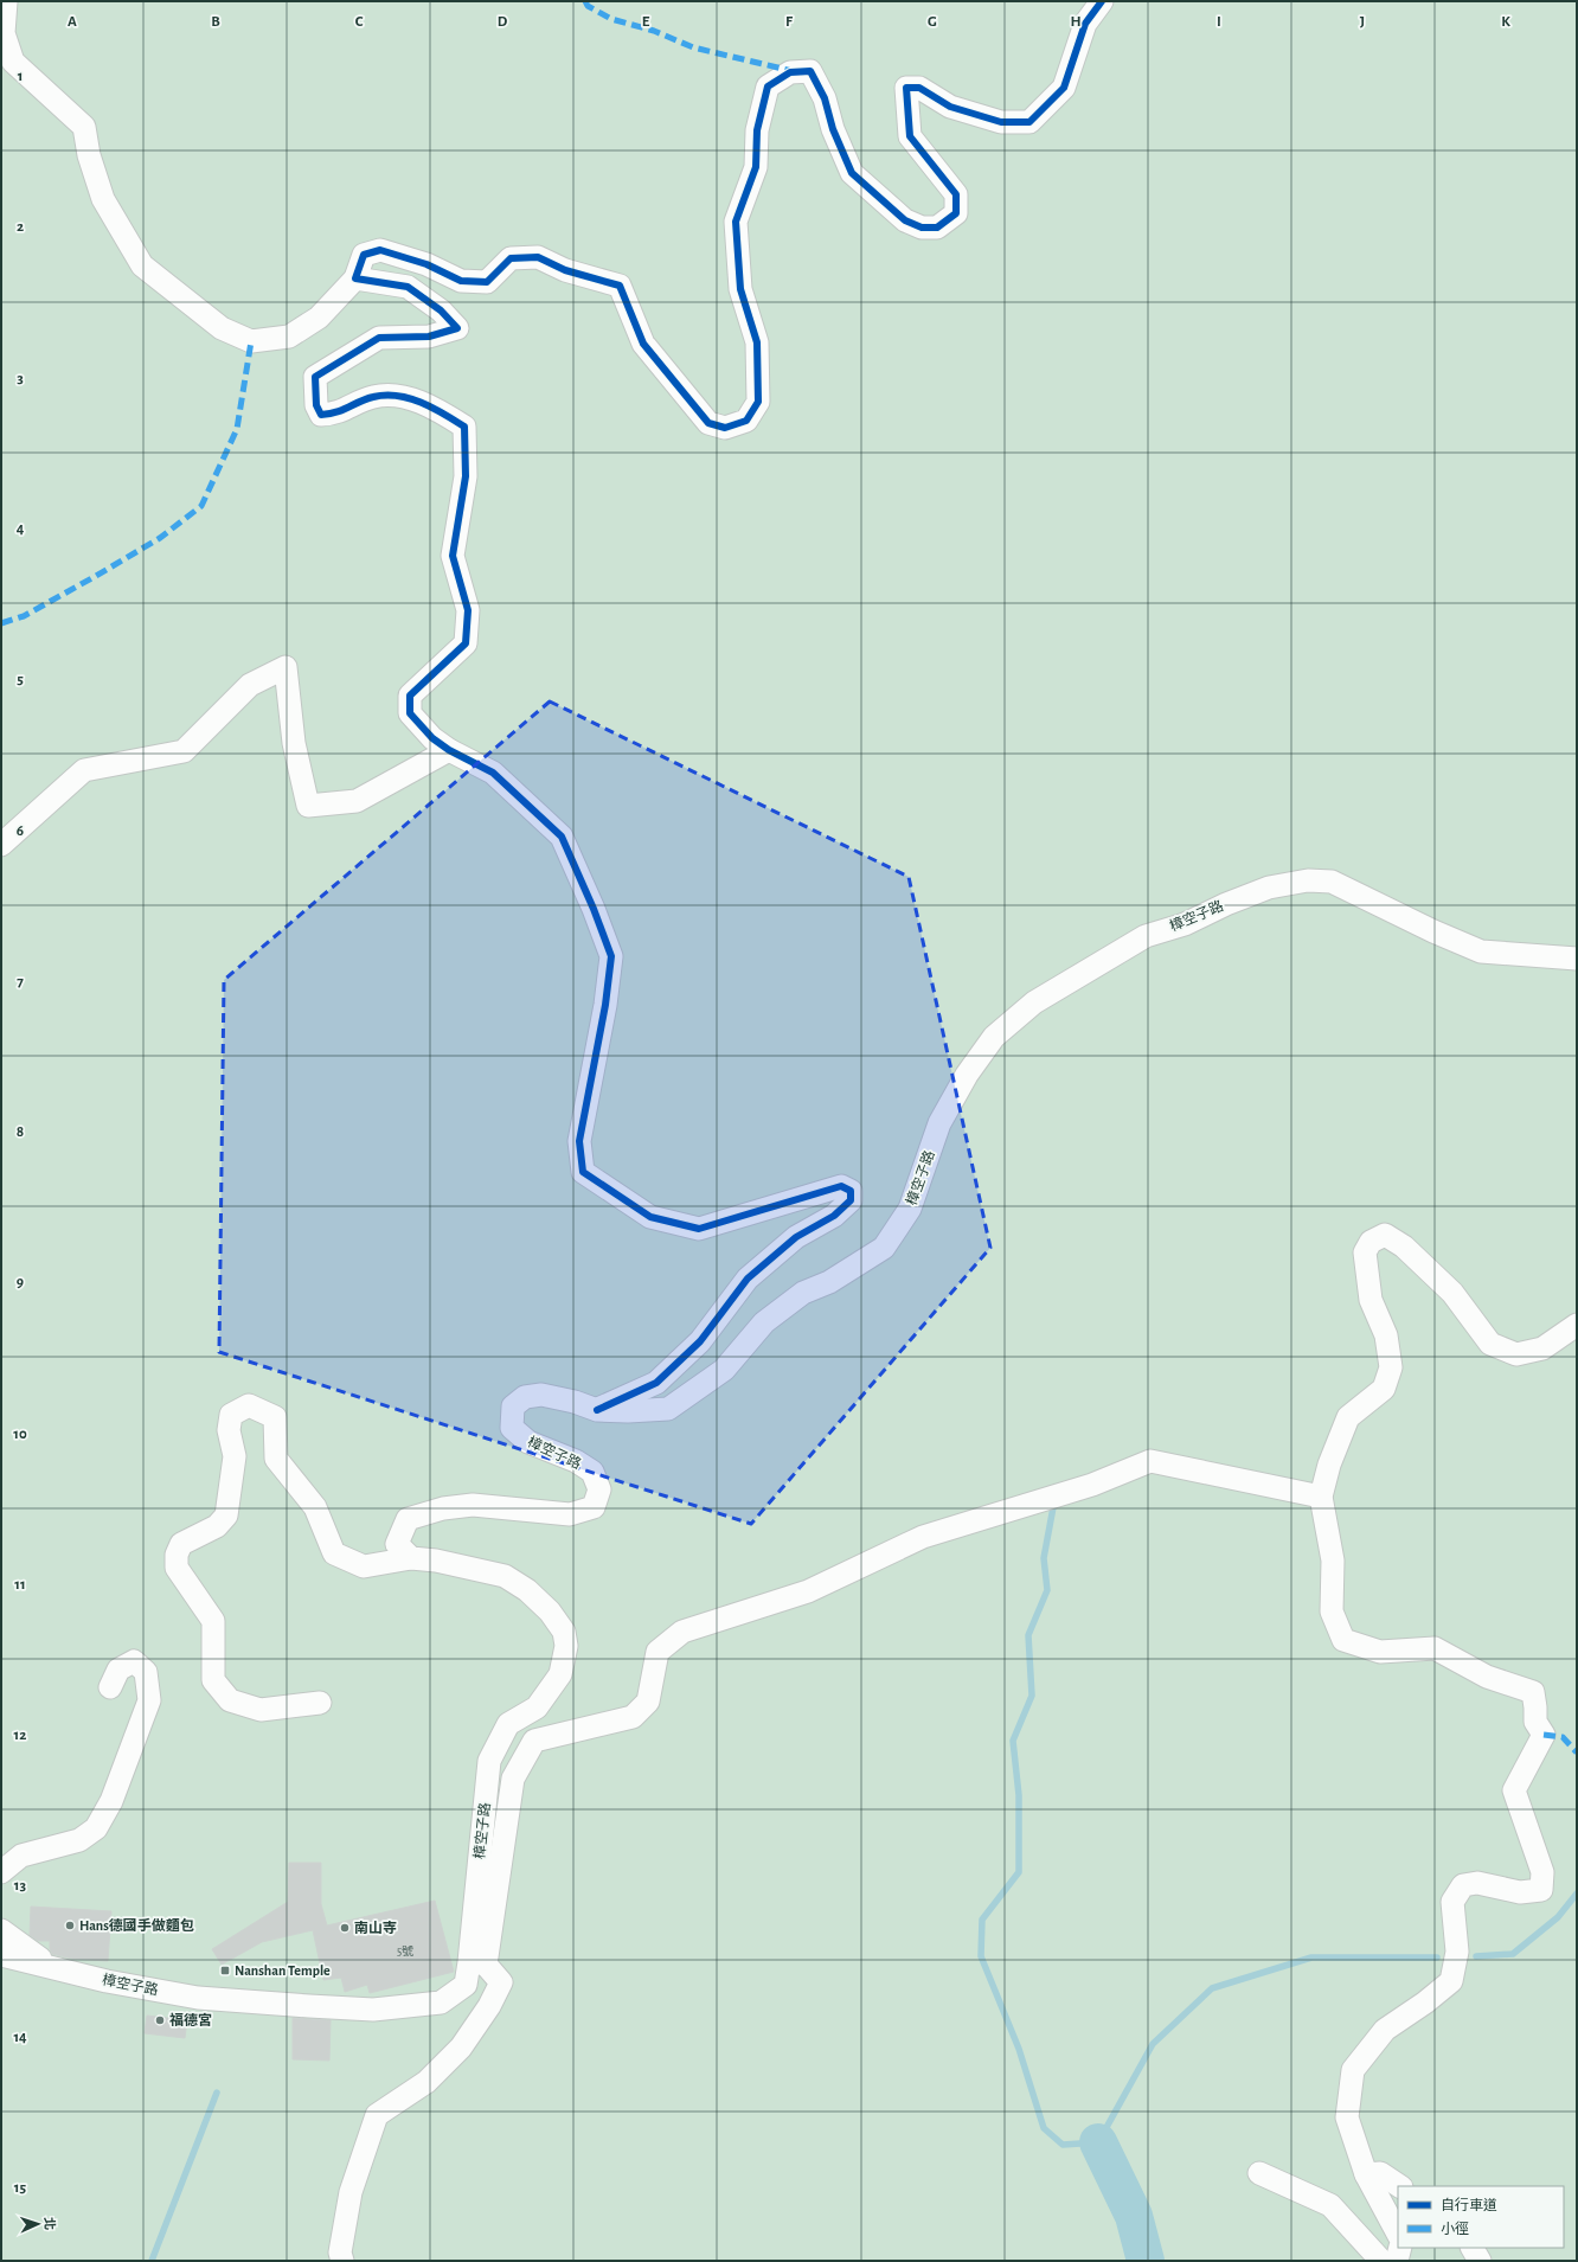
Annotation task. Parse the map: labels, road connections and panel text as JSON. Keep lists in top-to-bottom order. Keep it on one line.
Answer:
{"streets":{"street":["樟空子路"]},"places":{"other":["Hans德國手做麵包","南山寺","福德宮"],"transit":["Nanshan Temple"]},"house_numbers":["5號"],"legend":["自行車道","小徑"],"north":"right","grid":{"columns":["A","B","C","D","E","F","G","H","I","J","K"],"rows":["1","2","3","4","5","6","7","8","9","10","11","12","13","14","15"]}}
